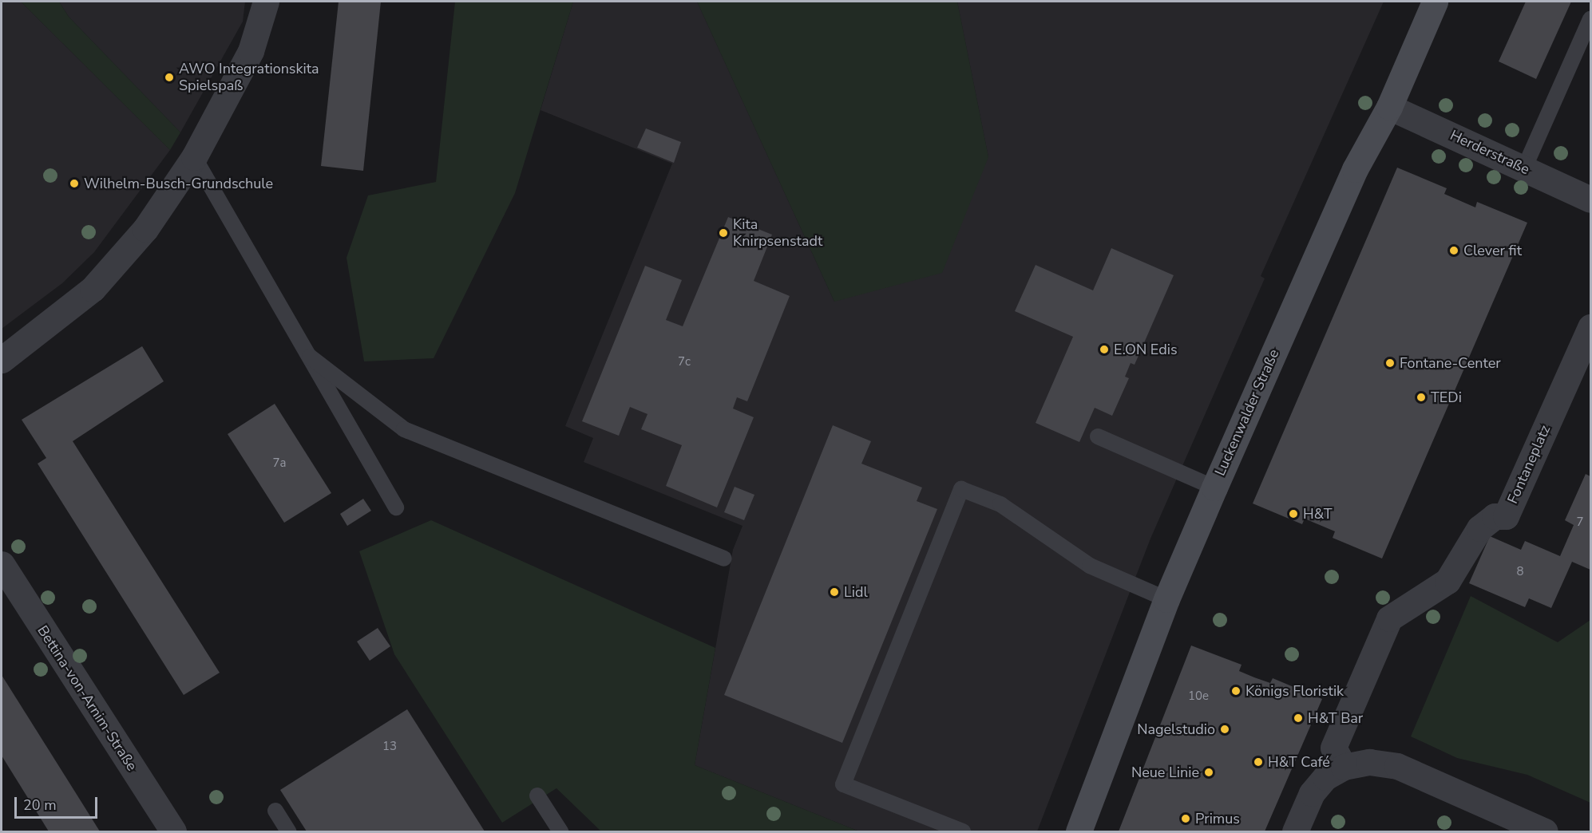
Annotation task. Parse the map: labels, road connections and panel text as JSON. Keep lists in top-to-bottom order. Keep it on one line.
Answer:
{"streets":{"main road":["Luckenwalder Straße"],"street":["Herderstraße","Fontaneplatz","Bettina-von-Arnim-Straße"]},"crossings":[["Herderstraße","Luckenwalder Straße"]],"places":["AWO Integrationskita Spielspaß","Wilhelm-Busch-Grundschule","Kita Knirpsenstadt","Clever fit","E.ON Edis","Fontane-Center","TEDi","H&T","Lidl","Königs Floristik","H&T Bar","Nagelstudio","H&T Café","Neue Linie","Primus"],"house_numbers":["7c","7a","7","8","10e","13"],"scale_bar":"20 m"}
